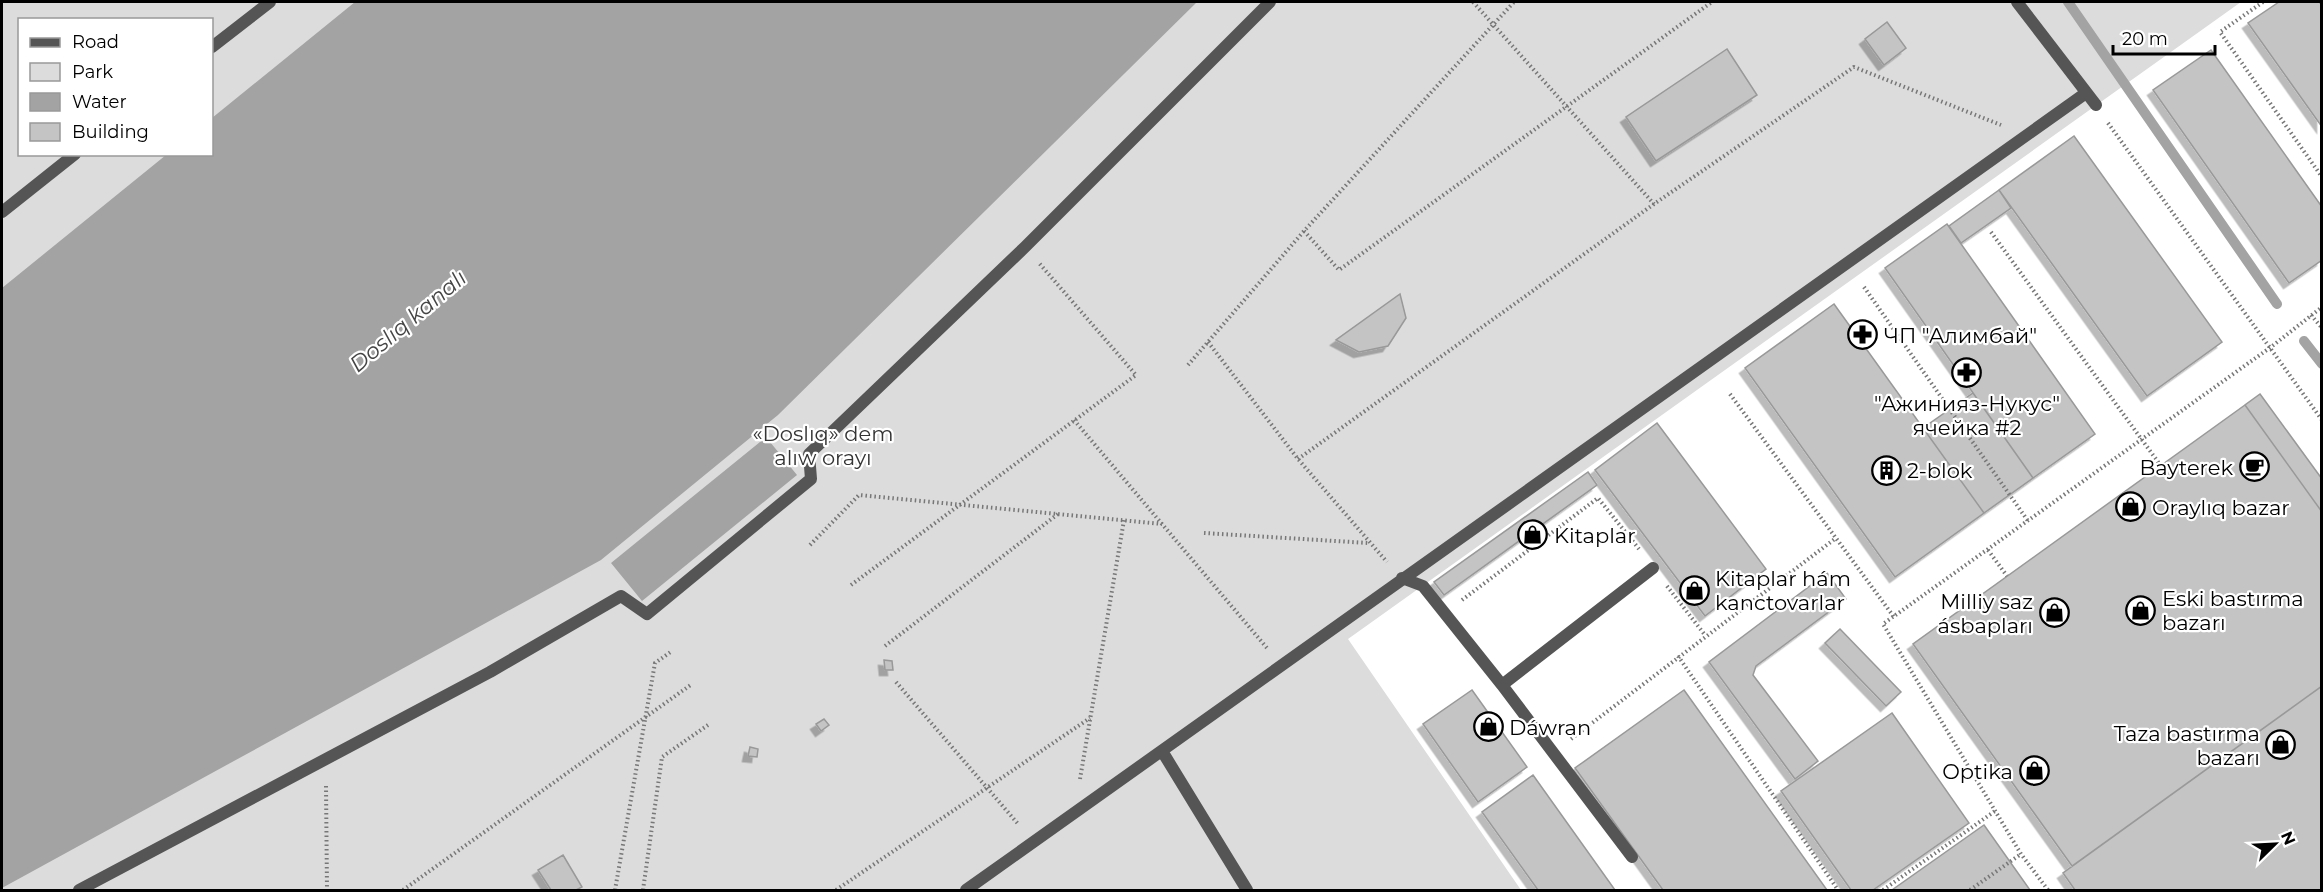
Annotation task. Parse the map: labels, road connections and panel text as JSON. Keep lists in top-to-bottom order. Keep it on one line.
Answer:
{"water":["Doslıq kanalı"],"parks":["«Doslıq» dem alıw orayı"],"places":{"pharmacy":["ЧП \"Алимбай\"","\"Ажинияз-Нукус\" ячейка #2"],"cafe":["Bayterek"],"building":["2-blok"],"shop":["Oraylıq bazar","Kitaplar","Kitaplar hám kanctovarlar","Eski bastırma bazarı","Milliy saz ásbapları","Dáwran","Taza bastırma bazarı","Optika"]},"legend":["Road","Park","Water","Building"],"scale_bar":"20 m","north":"top right"}
